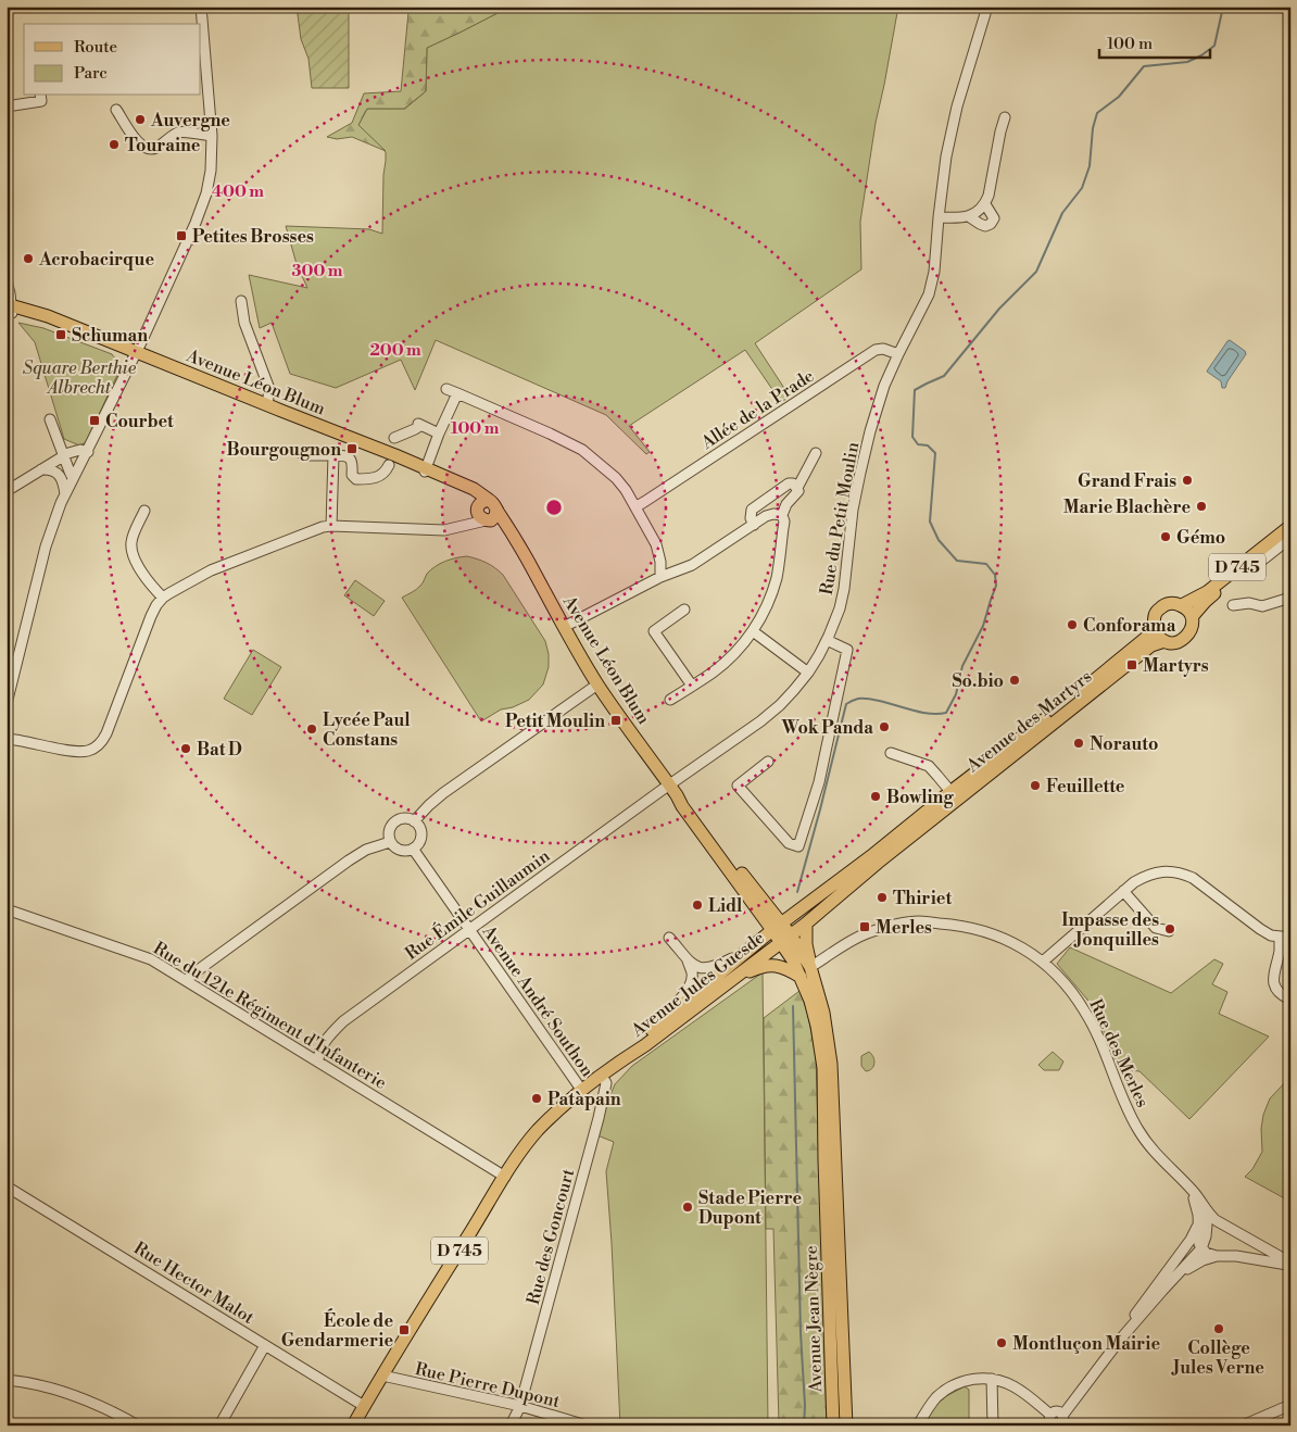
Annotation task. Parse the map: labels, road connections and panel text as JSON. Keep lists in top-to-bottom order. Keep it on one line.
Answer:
{"streets":{"main road":["Avenue Léon Blum","D 745","Avenue des Martyrs","Avenue Jules Guesde","Avenue Jean Nègre"],"street":["Allée de la Prade","Rue du Petit Moulin","Rue Émile Guillaumin","Avenue André Southon","Rue du 121e Régiment d'Infanterie","Rue des Merles","Rue des Goncourt","Rue Hector Malot","Rue Pierre Dupont"]},"crossings":[["Avenue Léon Blum","Rue du Petit Moulin"],["Avenue Léon Blum","Avenue des Martyrs"],["Avenue Léon Blum","Rue Émile Guillaumin"],["Avenue Léon Blum","Avenue Jules Guesde"],["Avenue Léon Blum","Avenue Jean Nègre"],["Allée de la Prade","Rue du Petit Moulin"],["Rue du Petit Moulin","Rue Émile Guillaumin"],["D 745","Avenue des Martyrs"],["D 745","Avenue Jules Guesde"],["D 745","Rue des Merles"],["D 745","Avenue Jean Nègre"],["Avenue des Martyrs","Avenue Jules Guesde"],["Avenue des Martyrs","Avenue Jean Nègre"],["Rue Émile Guillaumin","Avenue André Southon"],["Rue Émile Guillaumin","Rue du 121e Régiment d'Infanterie"],["Avenue Jules Guesde","Avenue André Southon"],["Avenue Jules Guesde","Rue du 121e Régiment d'Infanterie"],["Avenue Jules Guesde","Rue des Goncourt"],["Avenue Jules Guesde","Rue Hector Malot"],["Avenue Jules Guesde","Avenue Jean Nègre"],["Avenue Jules Guesde","Rue Pierre Dupont"],["Rue des Merles","Avenue Jean Nègre"],["Rue des Goncourt","Rue Pierre Dupont"]],"parks":["Square Berthie Albrecht"],"places":{"other":["Auvergne","Touraine","Acrobacirque","Grand Frais","Marie Blachère","Gémo","Conforama","So.bio","Wok Panda","Lycée Paul Constans","Norauto","Bat D","Feuillette","Bowling","Thiriet","Lidl","Impasse des Jonquilles","Patàpain","Stade Pierre Dupont","Collège Jules Verne","Montluçon Mairie"],"transit":["Petites Brosses","Schuman","Courbet","Bourgougnon","Martyrs","Petit Moulin","Merles","École de Gendarmerie"]},"legend":["Route","Parc"],"scale_bar":"100 m","rings":["400 m","300 m","200 m","100 m"]}
